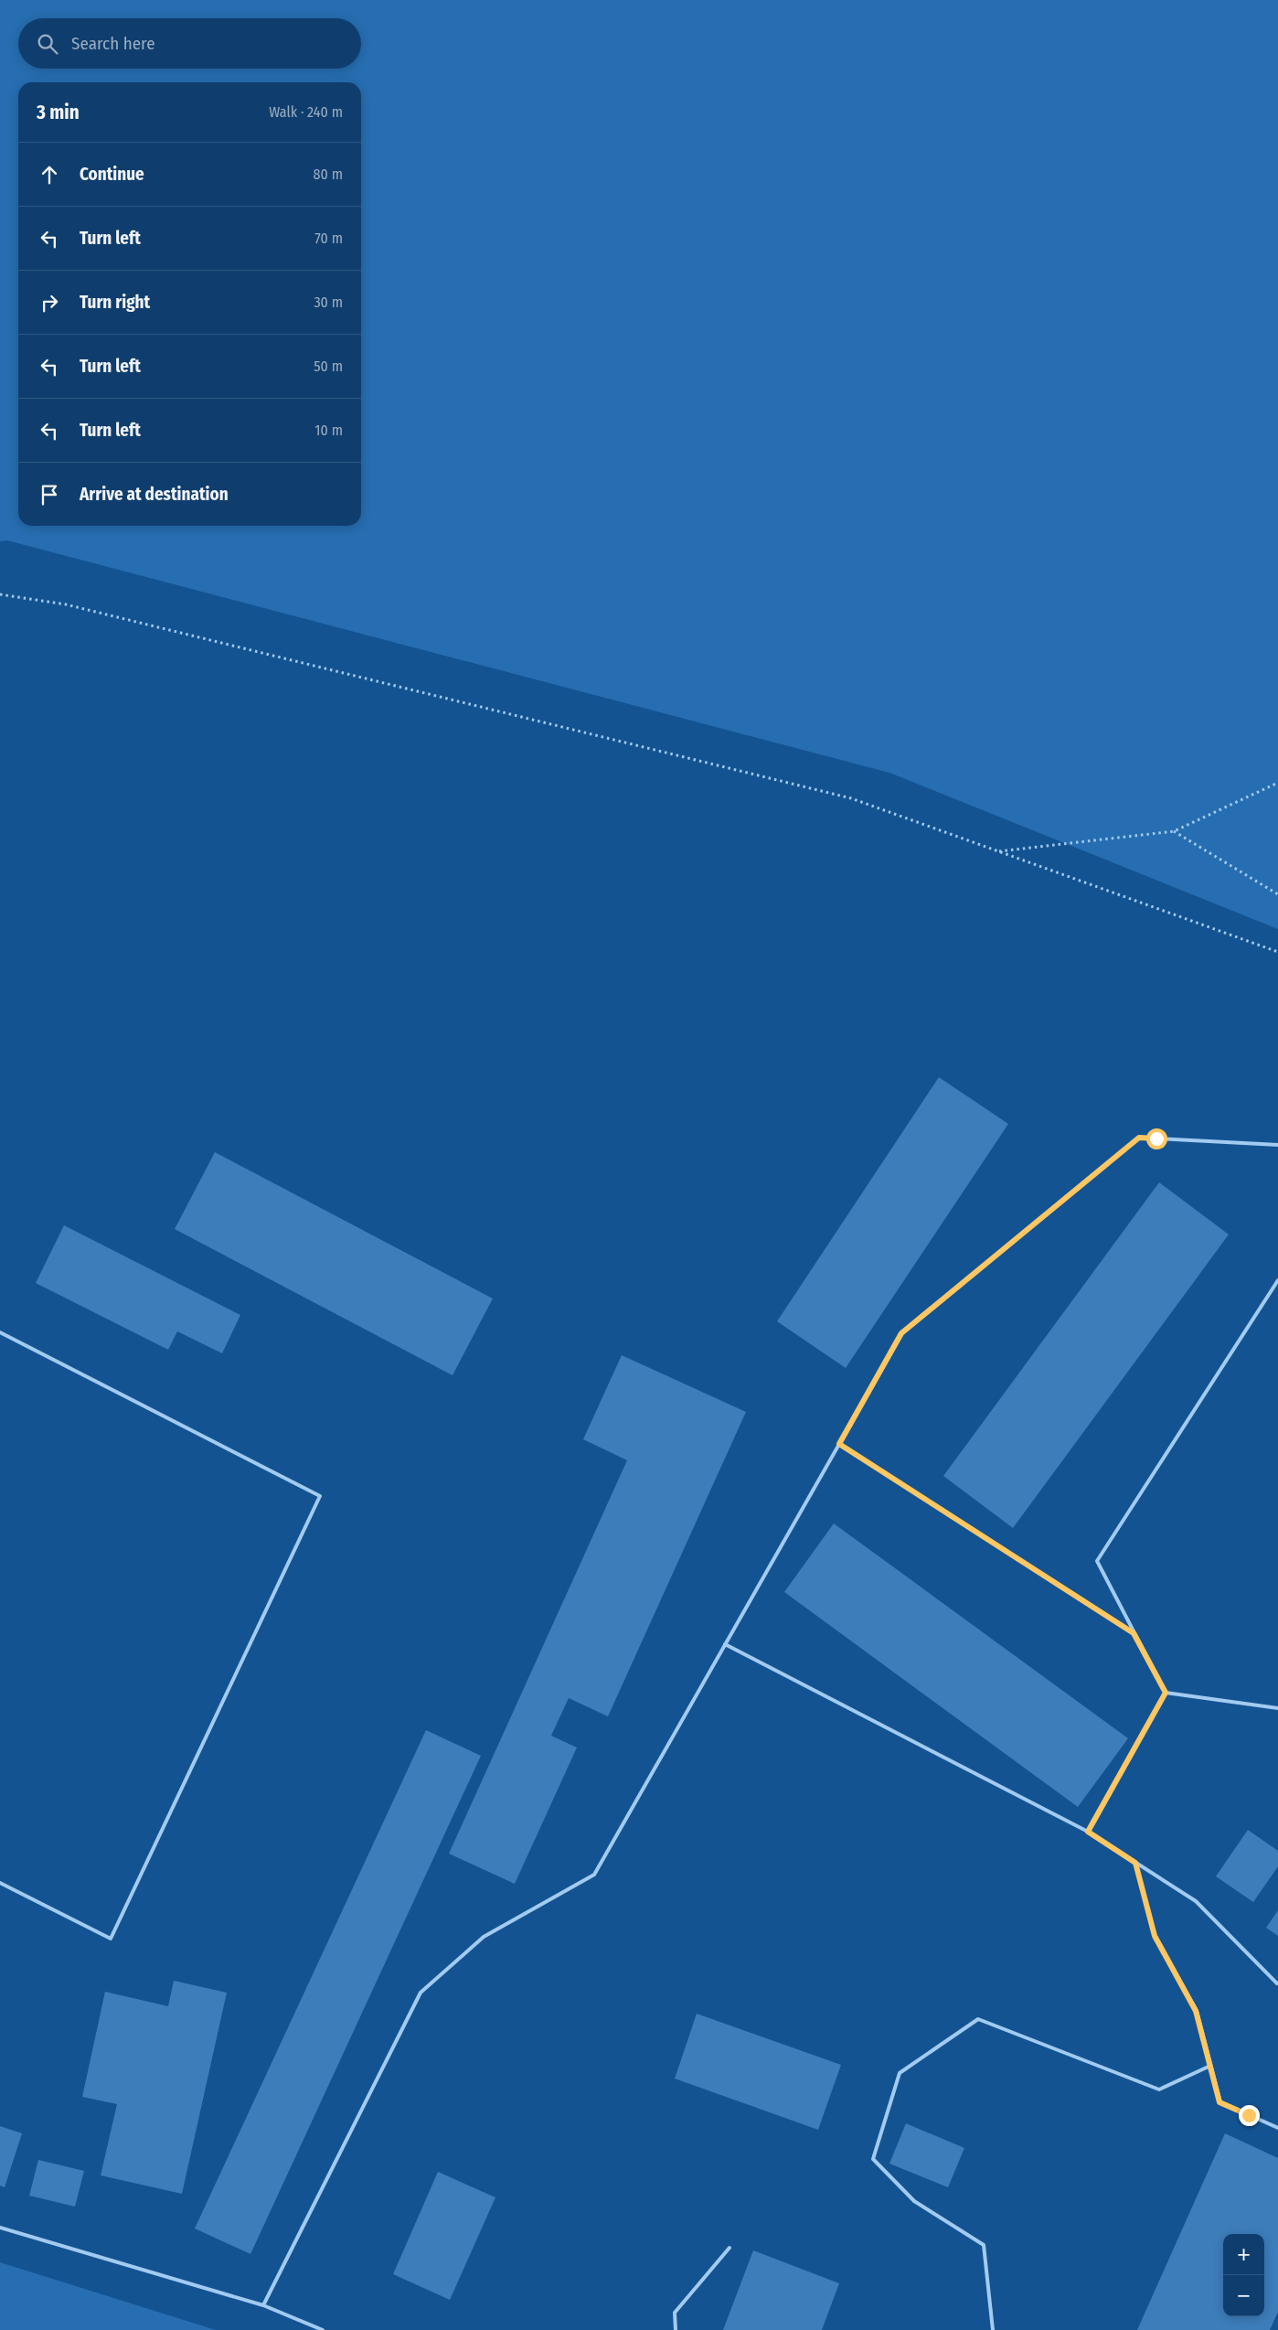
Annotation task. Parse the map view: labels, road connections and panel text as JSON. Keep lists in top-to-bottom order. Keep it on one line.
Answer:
{"page":{"search":"Search here","heading":["3 min","Walk · 240 m"],"list":[["Continue","80 m"],["Turn left","70 m"],["Turn right","30 m"],["Turn left","50 m"],["Turn left","10 m"],"Arrive at destination"],"map_buttons":["+","−"]}}
